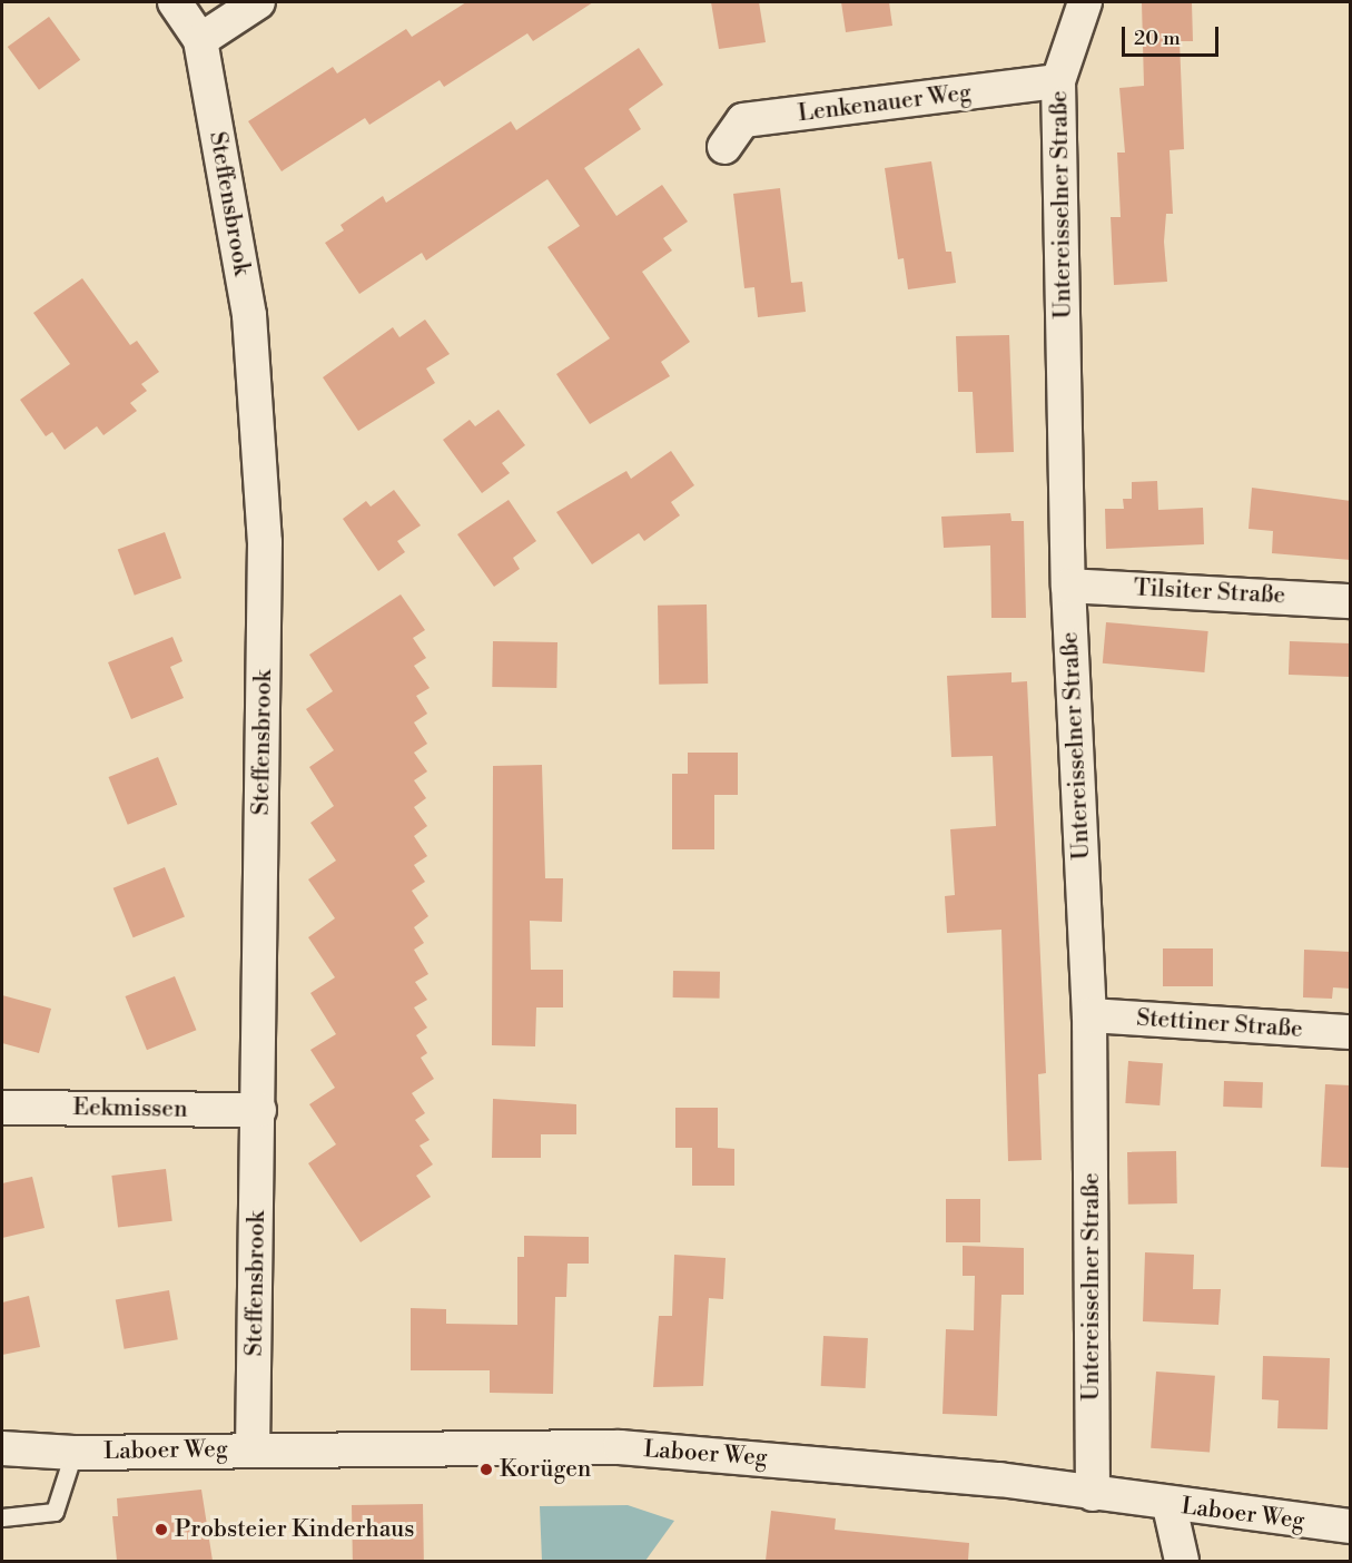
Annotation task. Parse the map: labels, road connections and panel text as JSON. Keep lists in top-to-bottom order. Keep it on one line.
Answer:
{"streets":{"street":["Lenkenauer Weg","Steffensbrook","Untereisselner Straße","Tilsiter Straße","Stettiner Straße","Eekmissen","Laboer Weg"]},"crossings":[["Lenkenauer Weg","Untereisselner Straße"],["Steffensbrook","Eekmissen"],["Steffensbrook","Laboer Weg"],["Untereisselner Straße","Tilsiter Straße"],["Untereisselner Straße","Stettiner Straße"],["Untereisselner Straße","Laboer Weg"]],"places":["Korügen","Probsteier Kinderhaus"],"scale_bar":"20 m"}
